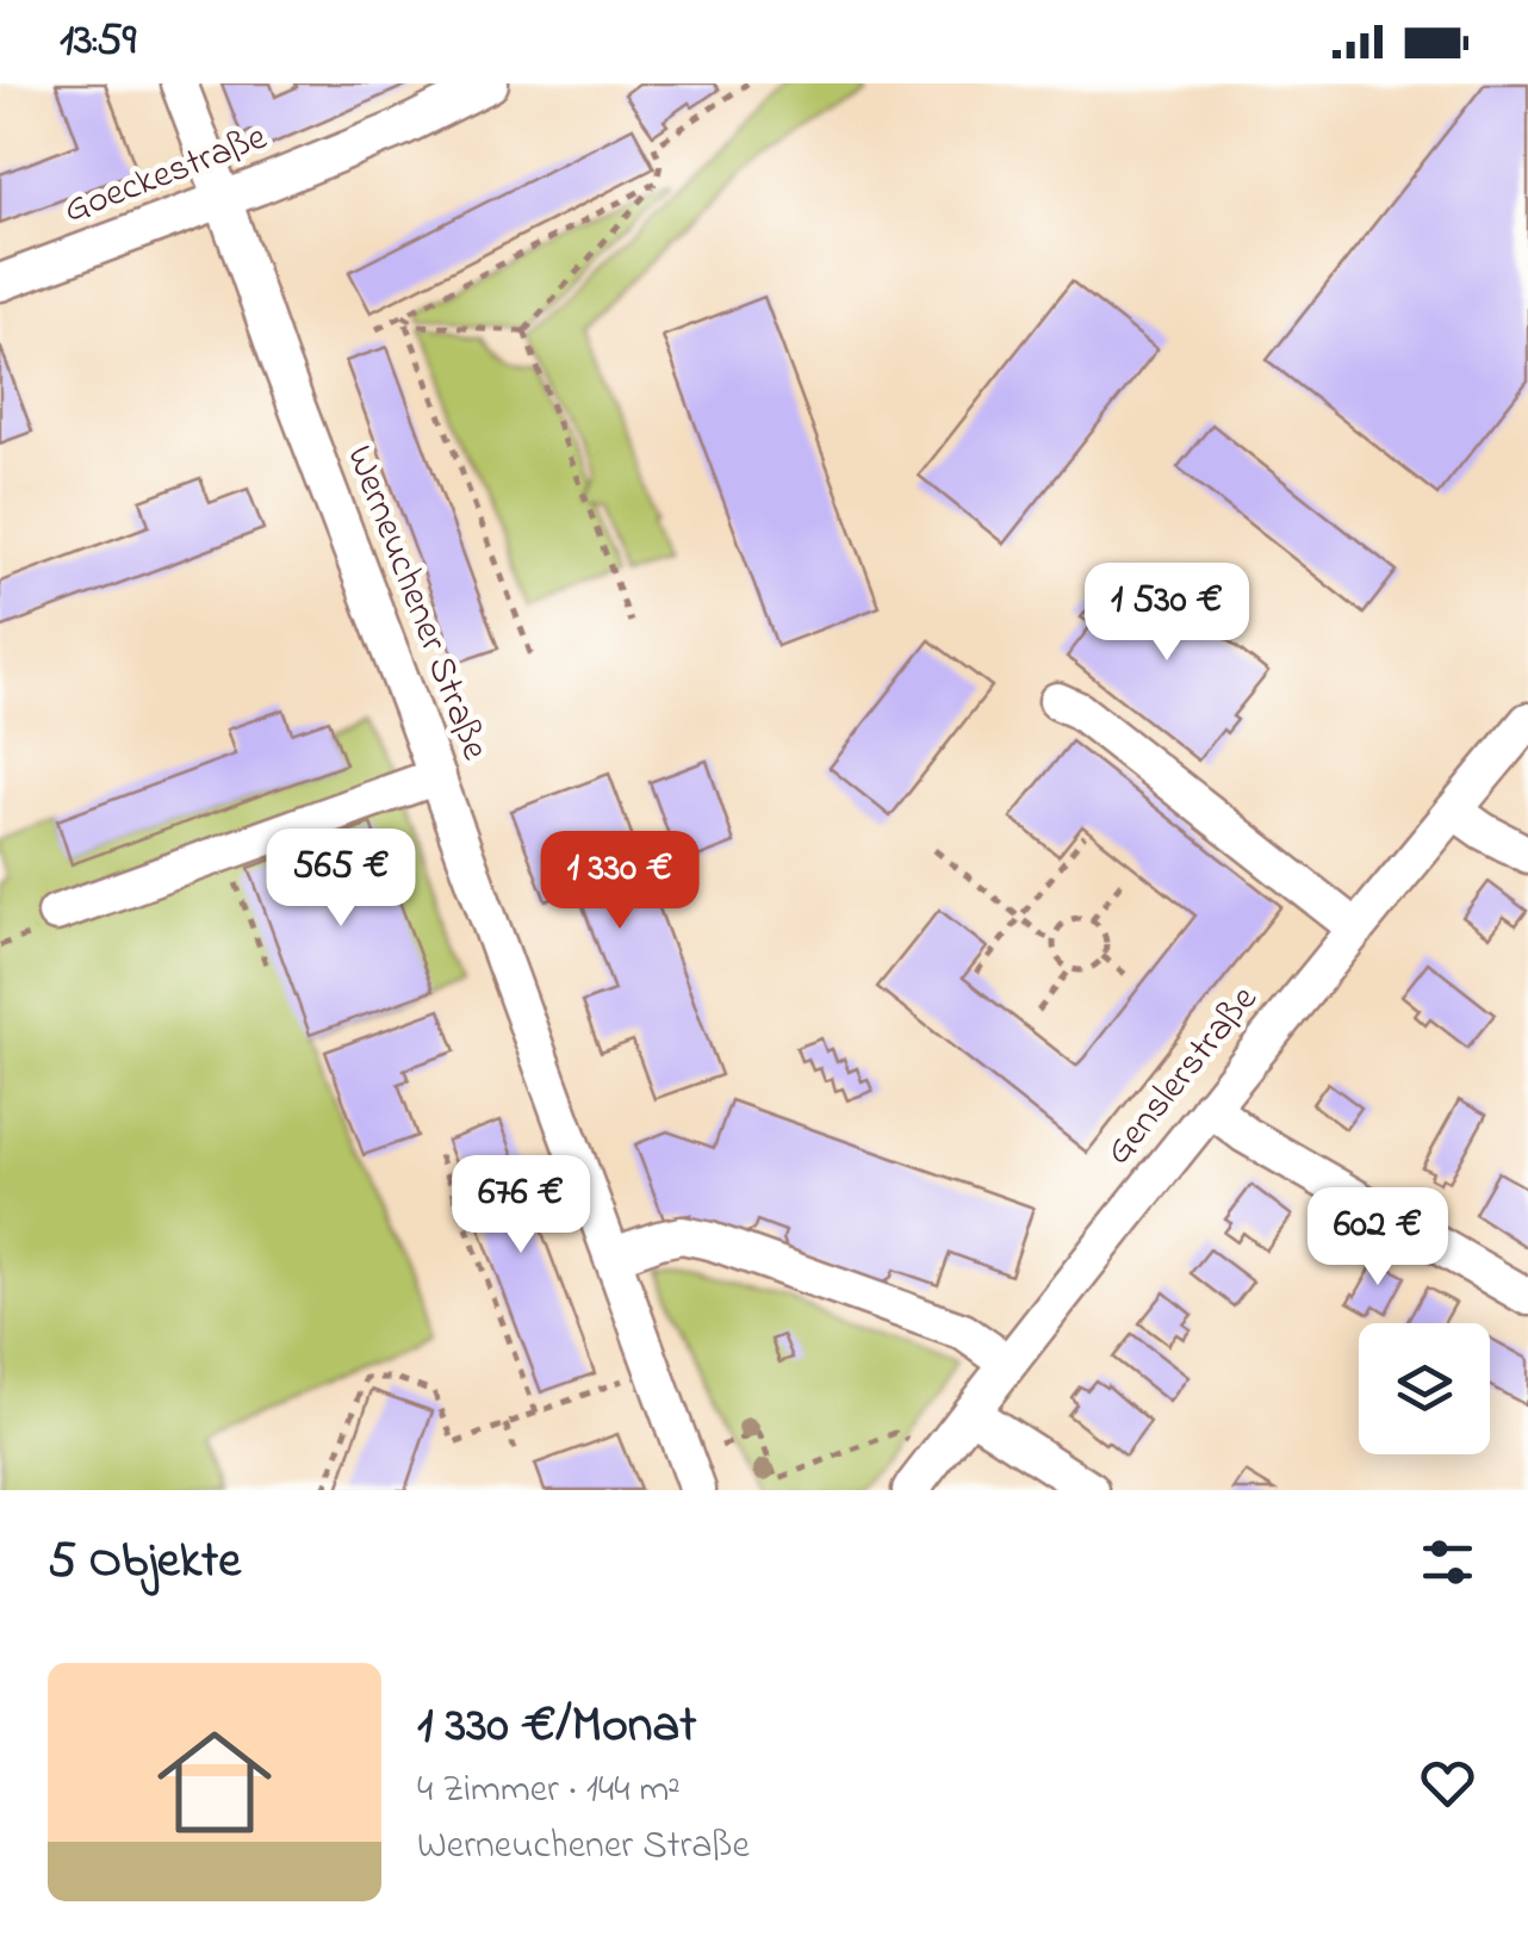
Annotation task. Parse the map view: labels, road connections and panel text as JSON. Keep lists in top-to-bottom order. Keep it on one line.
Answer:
{"streets":{"street":["Goeckestraße","Werneuchener Straße","Genslerstraße"]},"crossings":[["Goeckestraße","Werneuchener Straße"]],"page":{"status":"13:59","price":["1 530 €","565 €","1 330 €","676 €","602 €"],"heading":"5 Objekte","list":[{"name":"1 330 €/Monat","note":"4 Zimmer · 144 m² · Werneuchener Straße"}]}}
